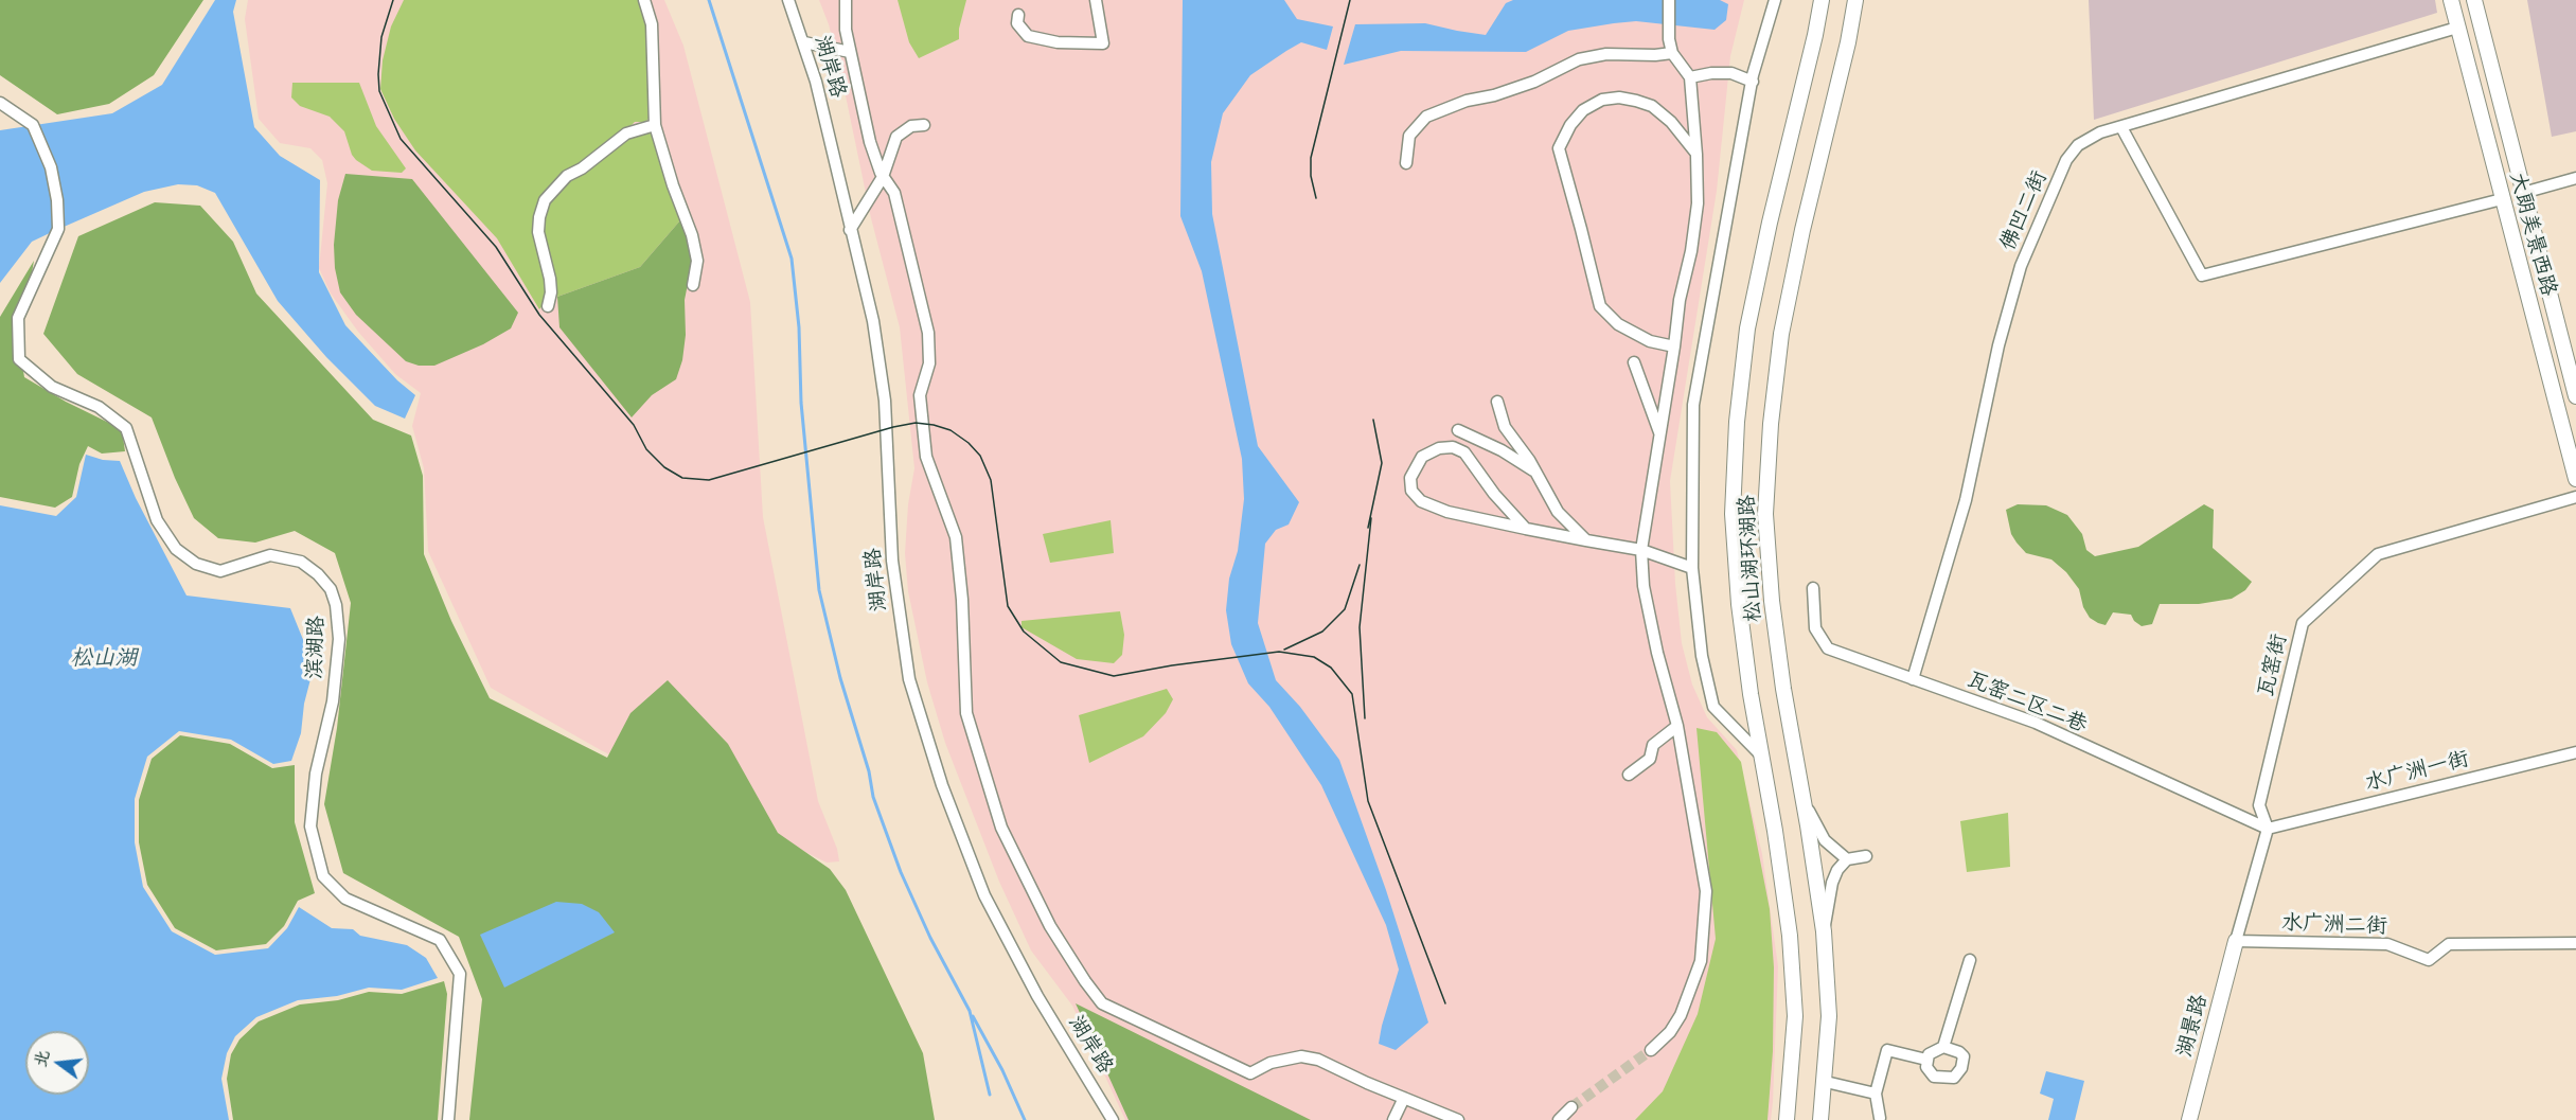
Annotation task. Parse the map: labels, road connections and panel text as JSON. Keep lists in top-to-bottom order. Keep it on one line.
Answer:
{"streets":{"main road":["大朗美景西路","松山湖环湖路","湖景路"],"street":["湖岸路","佛凹二街","滨湖路","瓦窑街","瓦窑二区二巷","水广洲一街","水广洲二街"]},"crossings":[["佛凹二街","大朗美景西路"],["佛凹二街","瓦窑二区二巷"],["瓦窑街","瓦窑二区二巷"],["瓦窑街","水广洲一街"],["瓦窑街","水广洲二街"],["瓦窑街","湖景路"],["瓦窑二区二巷","水广洲一街"],["水广洲二街","湖景路"]],"water":["松山湖"],"north":"left"}
